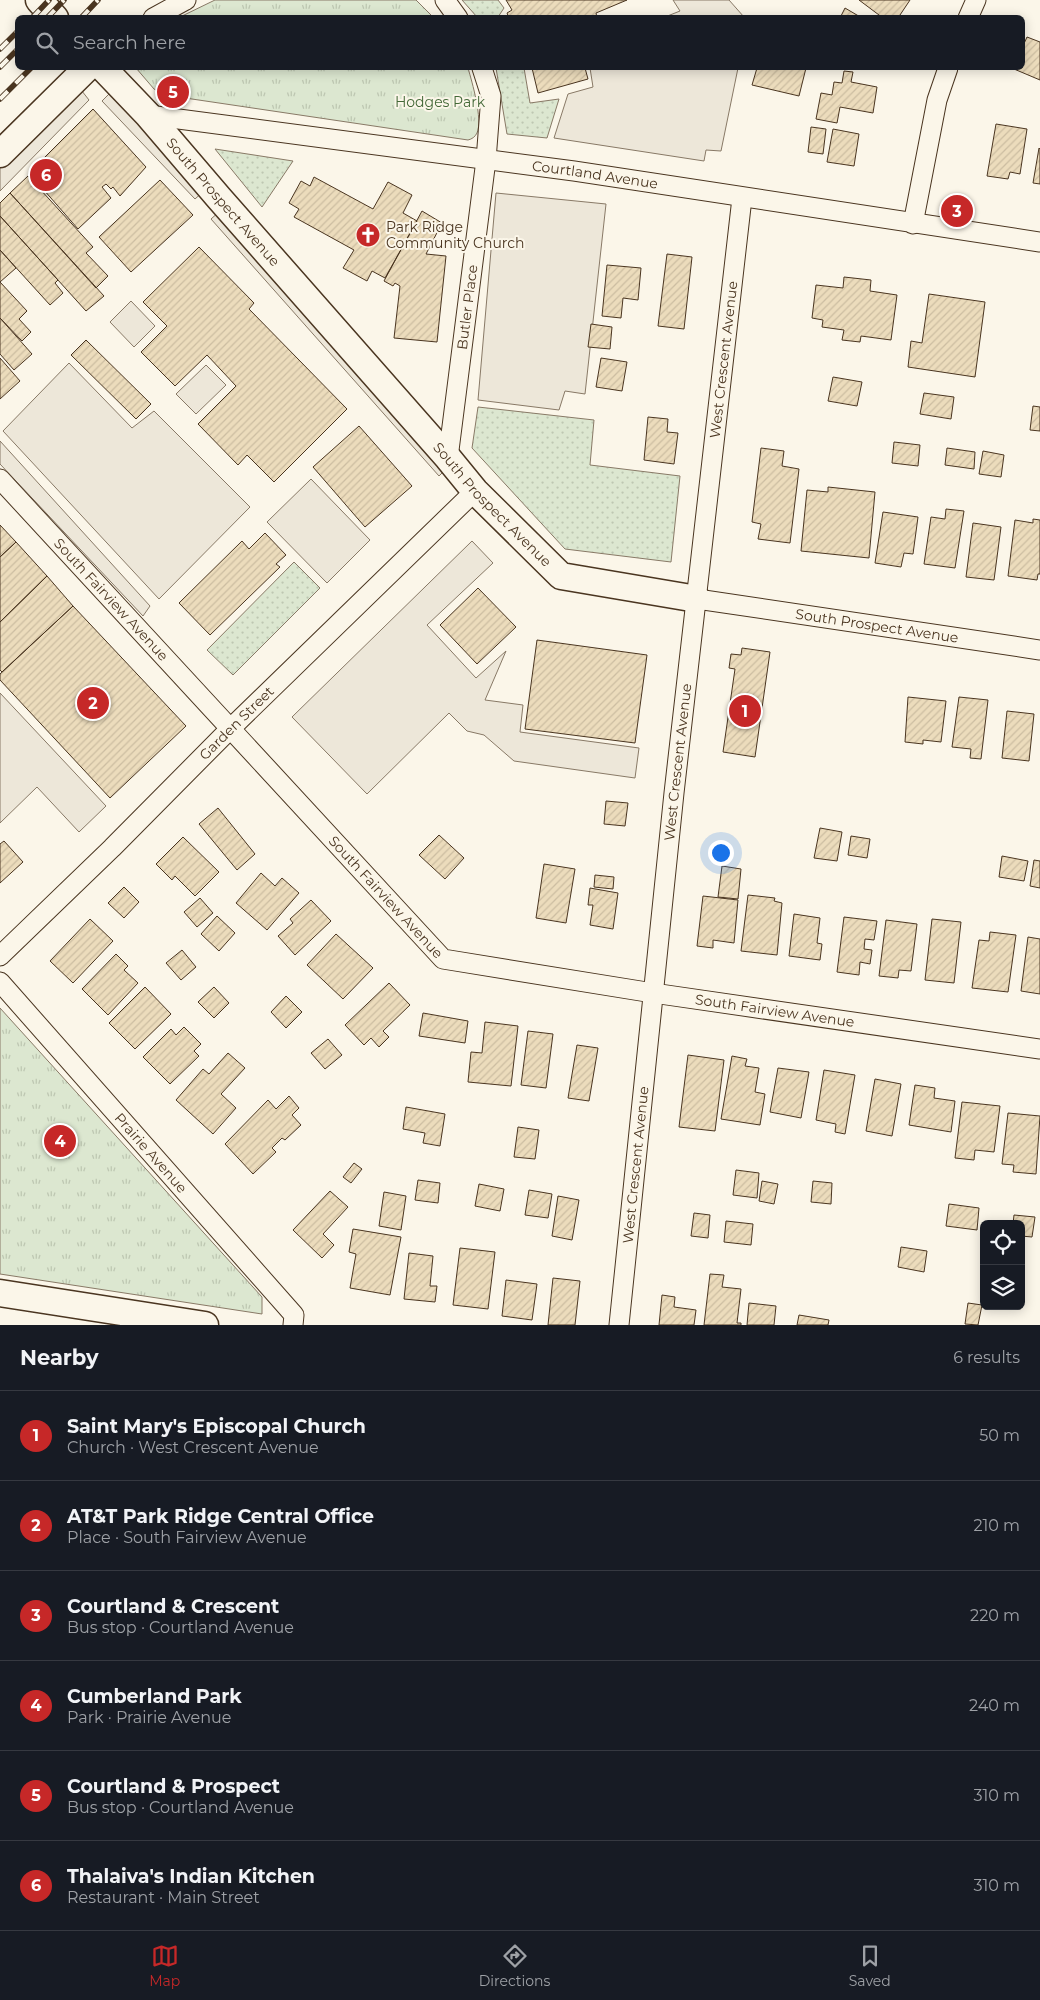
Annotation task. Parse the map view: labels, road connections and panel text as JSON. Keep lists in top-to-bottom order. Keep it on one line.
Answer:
{"streets":{"street":["Courtland Avenue","South Prospect Avenue","Butler Place","West Crescent Avenue","South Fairview Avenue","Garden Street","Prairie Avenue"]},"crossings":[["Courtland Avenue","South Prospect Avenue"],["Courtland Avenue","Butler Place"],["Courtland Avenue","West Crescent Avenue"],["South Prospect Avenue","Butler Place"],["South Prospect Avenue","West Crescent Avenue"],["South Prospect Avenue","Garden Street"],["West Crescent Avenue","South Fairview Avenue"],["South Fairview Avenue","Garden Street"]],"parks":["Hodges Park"],"places":{"church":["Park Ridge Community Church"]},"page":{"search":"Search here","pins":["5","6","3","2","1","4"],"heading":["Nearby","6 results"],"list":[{"mark":"1","name":"Saint Mary's Episcopal Church","note":"Church · West Crescent Avenue","value":"50 m"},{"mark":"2","name":"AT&T Park Ridge Central Office","note":"Place · South Fairview Avenue","value":"210 m"},{"mark":"3","name":"Courtland & Crescent","note":"Bus stop · Courtland Avenue","value":"220 m"},{"mark":"4","name":"Cumberland Park","note":"Park · Prairie Avenue","value":"240 m"},{"mark":"5","name":"Courtland & Prospect","note":"Bus stop · Courtland Avenue","value":"310 m"},{"mark":"6","name":"Thalaiva's Indian Kitchen","note":"Restaurant · Main Street","value":"310 m"}],"nav":["Map","Directions","Saved"]}}
